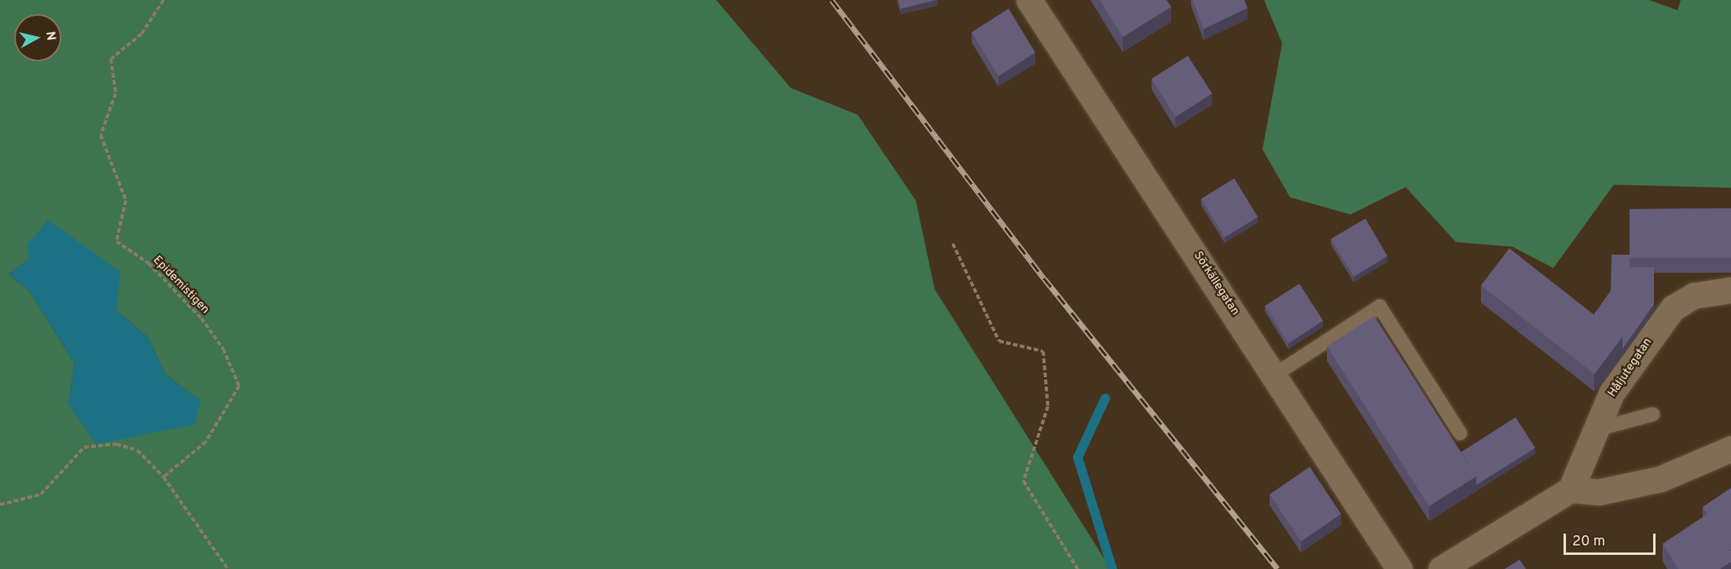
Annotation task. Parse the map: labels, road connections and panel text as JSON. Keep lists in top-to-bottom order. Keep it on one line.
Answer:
{"streets":{"street":["Sörkällegatan","Håljutegatan"],"path":["Epidemistigen"]},"scale_bar":"20 m","north":"right"}
